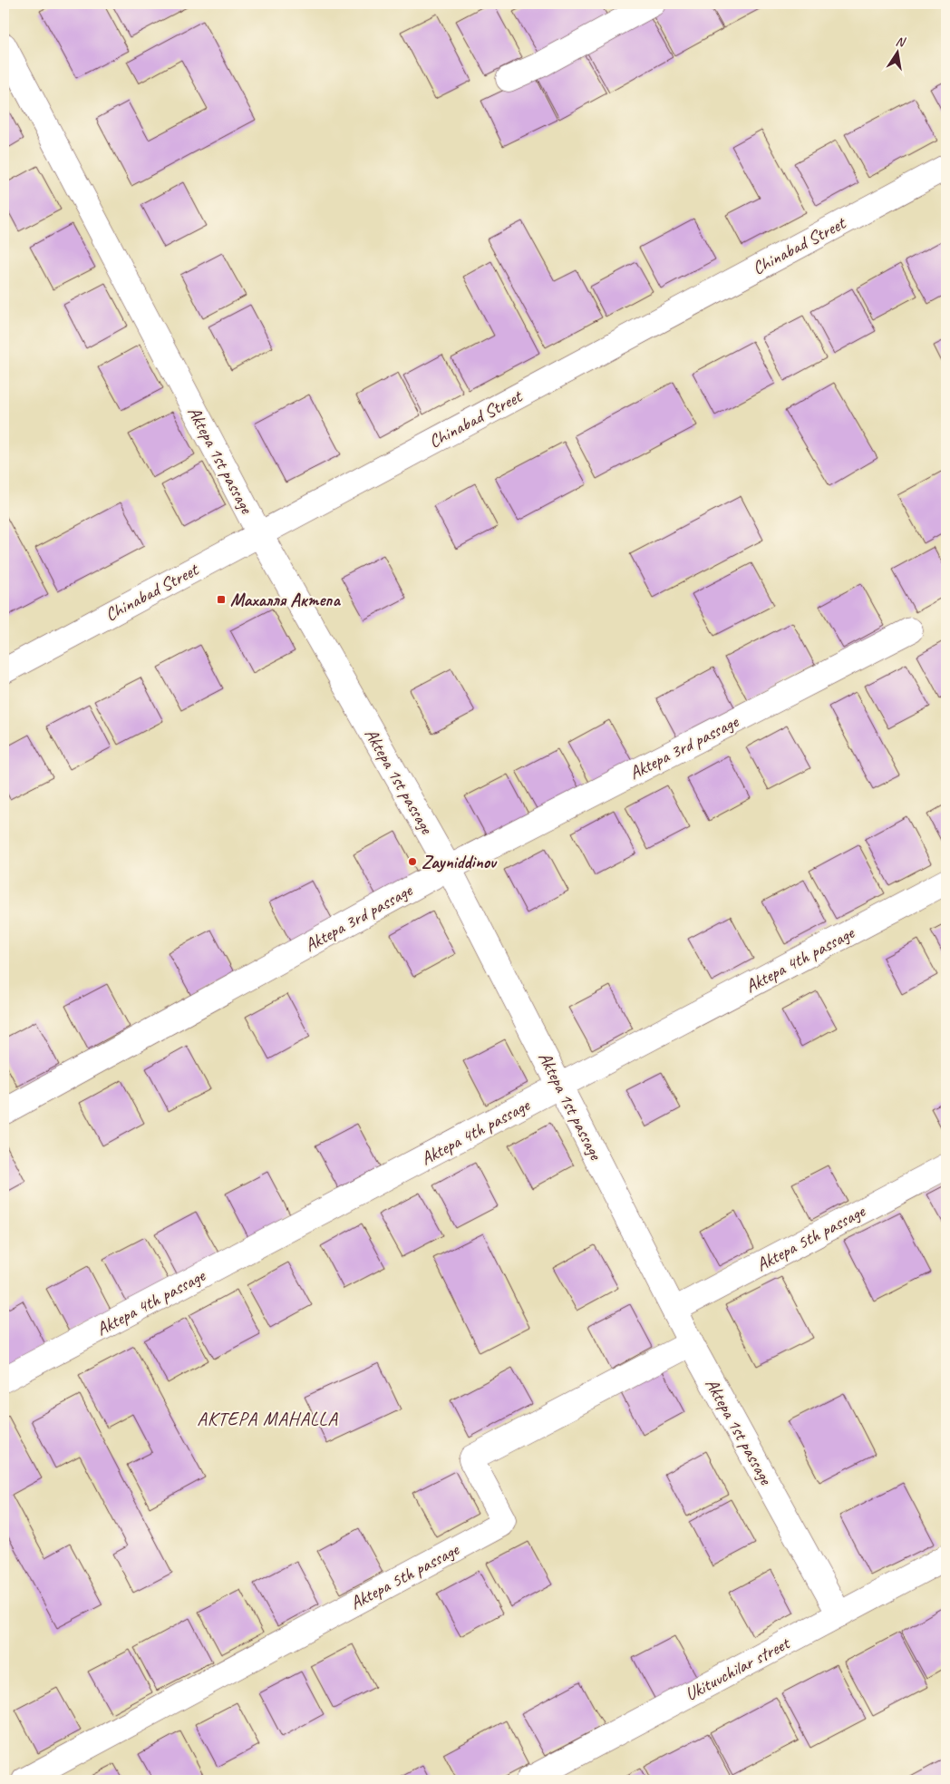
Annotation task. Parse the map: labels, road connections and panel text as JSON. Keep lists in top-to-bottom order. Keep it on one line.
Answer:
{"streets":{"street":["Chinabad Street","Aktepa 1st passage","Aktepa 3rd passage","Aktepa 4th passage","Aktepa 5th passage","Ukituvchilar street"]},"crossings":[["Chinabad Street","Aktepa 1st passage"],["Aktepa 1st passage","Aktepa 3rd passage"],["Aktepa 1st passage","Aktepa 4th passage"],["Aktepa 1st passage","Aktepa 5th passage"],["Aktepa 1st passage","Ukituvchilar street"]],"districts":["AKTEPA MAHALLA"],"places":{"transit":["Махалля Актепа"],"other":["Zayniddinov"]},"north":"top"}
